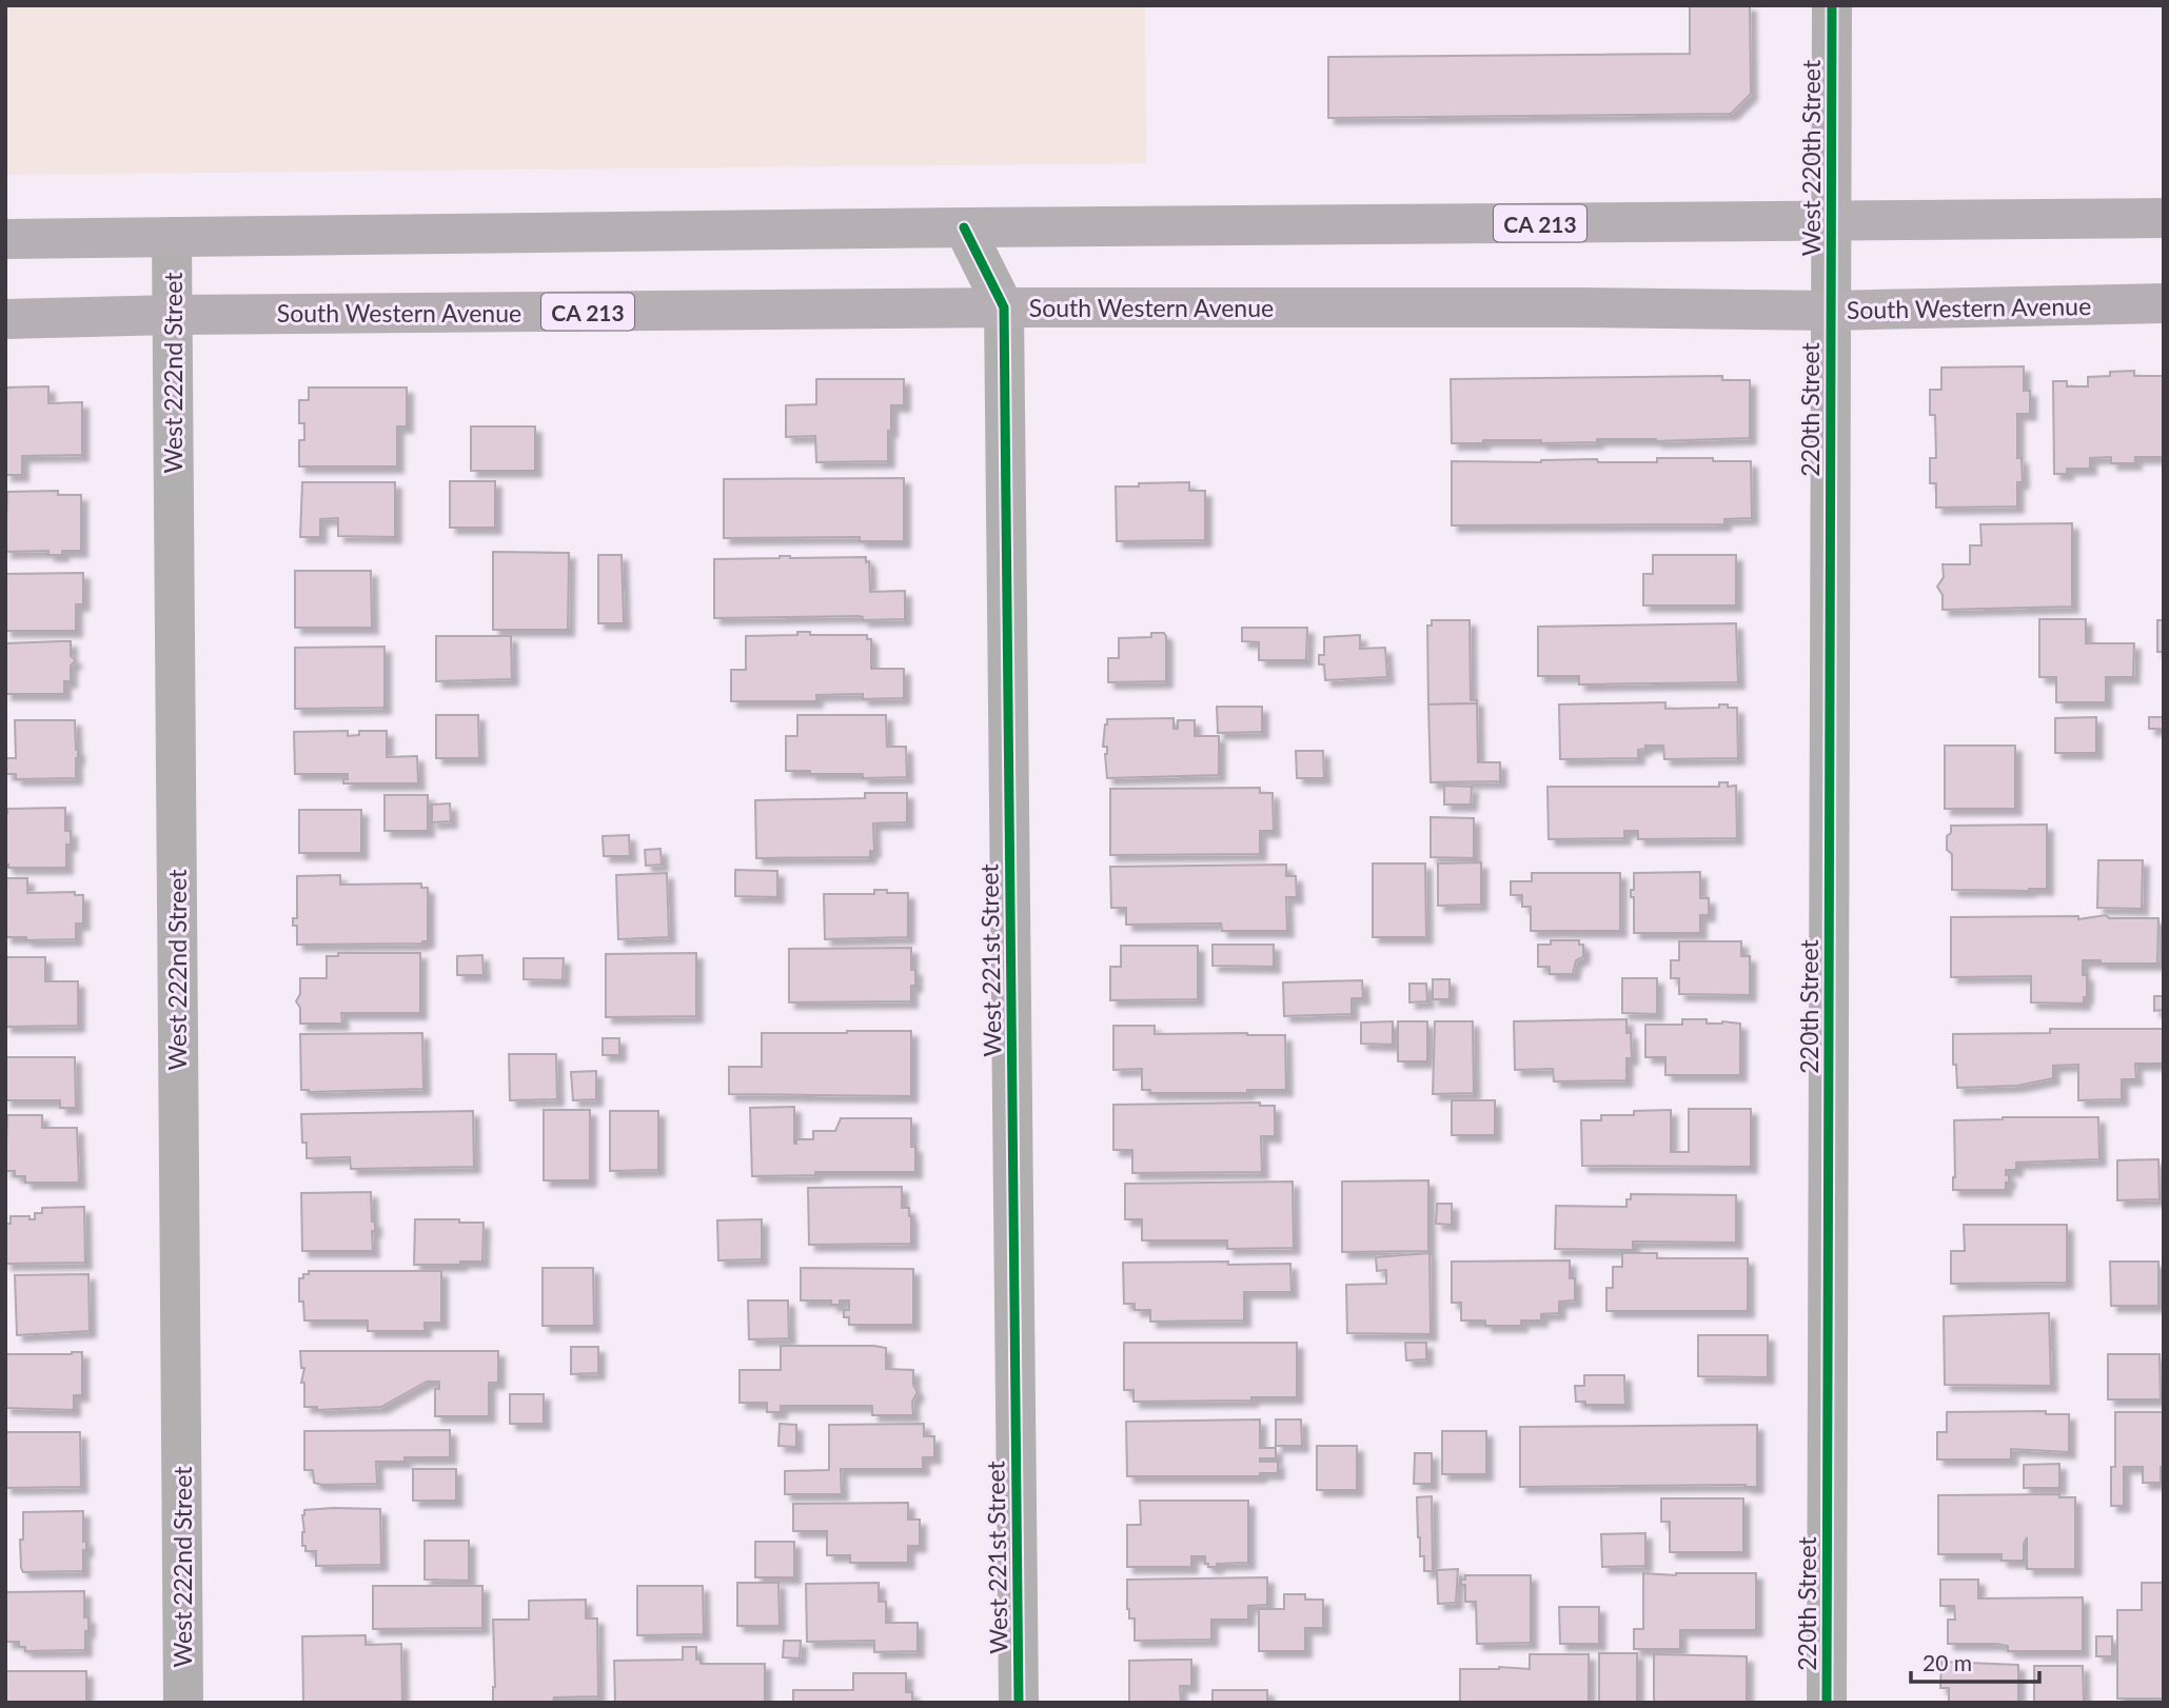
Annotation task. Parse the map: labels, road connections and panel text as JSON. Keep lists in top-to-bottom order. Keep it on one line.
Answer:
{"streets":{"main road":["CA 213","South Western Avenue"],"street":["West 220th Street","West 222nd Street","220th Street","West 221st Street"]},"crossings":[["West 220th Street","CA 213"],["West 220th Street","South Western Avenue"],["West 220th Street","220th Street"],["CA 213","West 222nd Street"],["CA 213","West 221st Street"],["South Western Avenue","West 222nd Street"],["South Western Avenue","220th Street"],["South Western Avenue","West 221st Street"]],"scale_bar":"20 m"}
